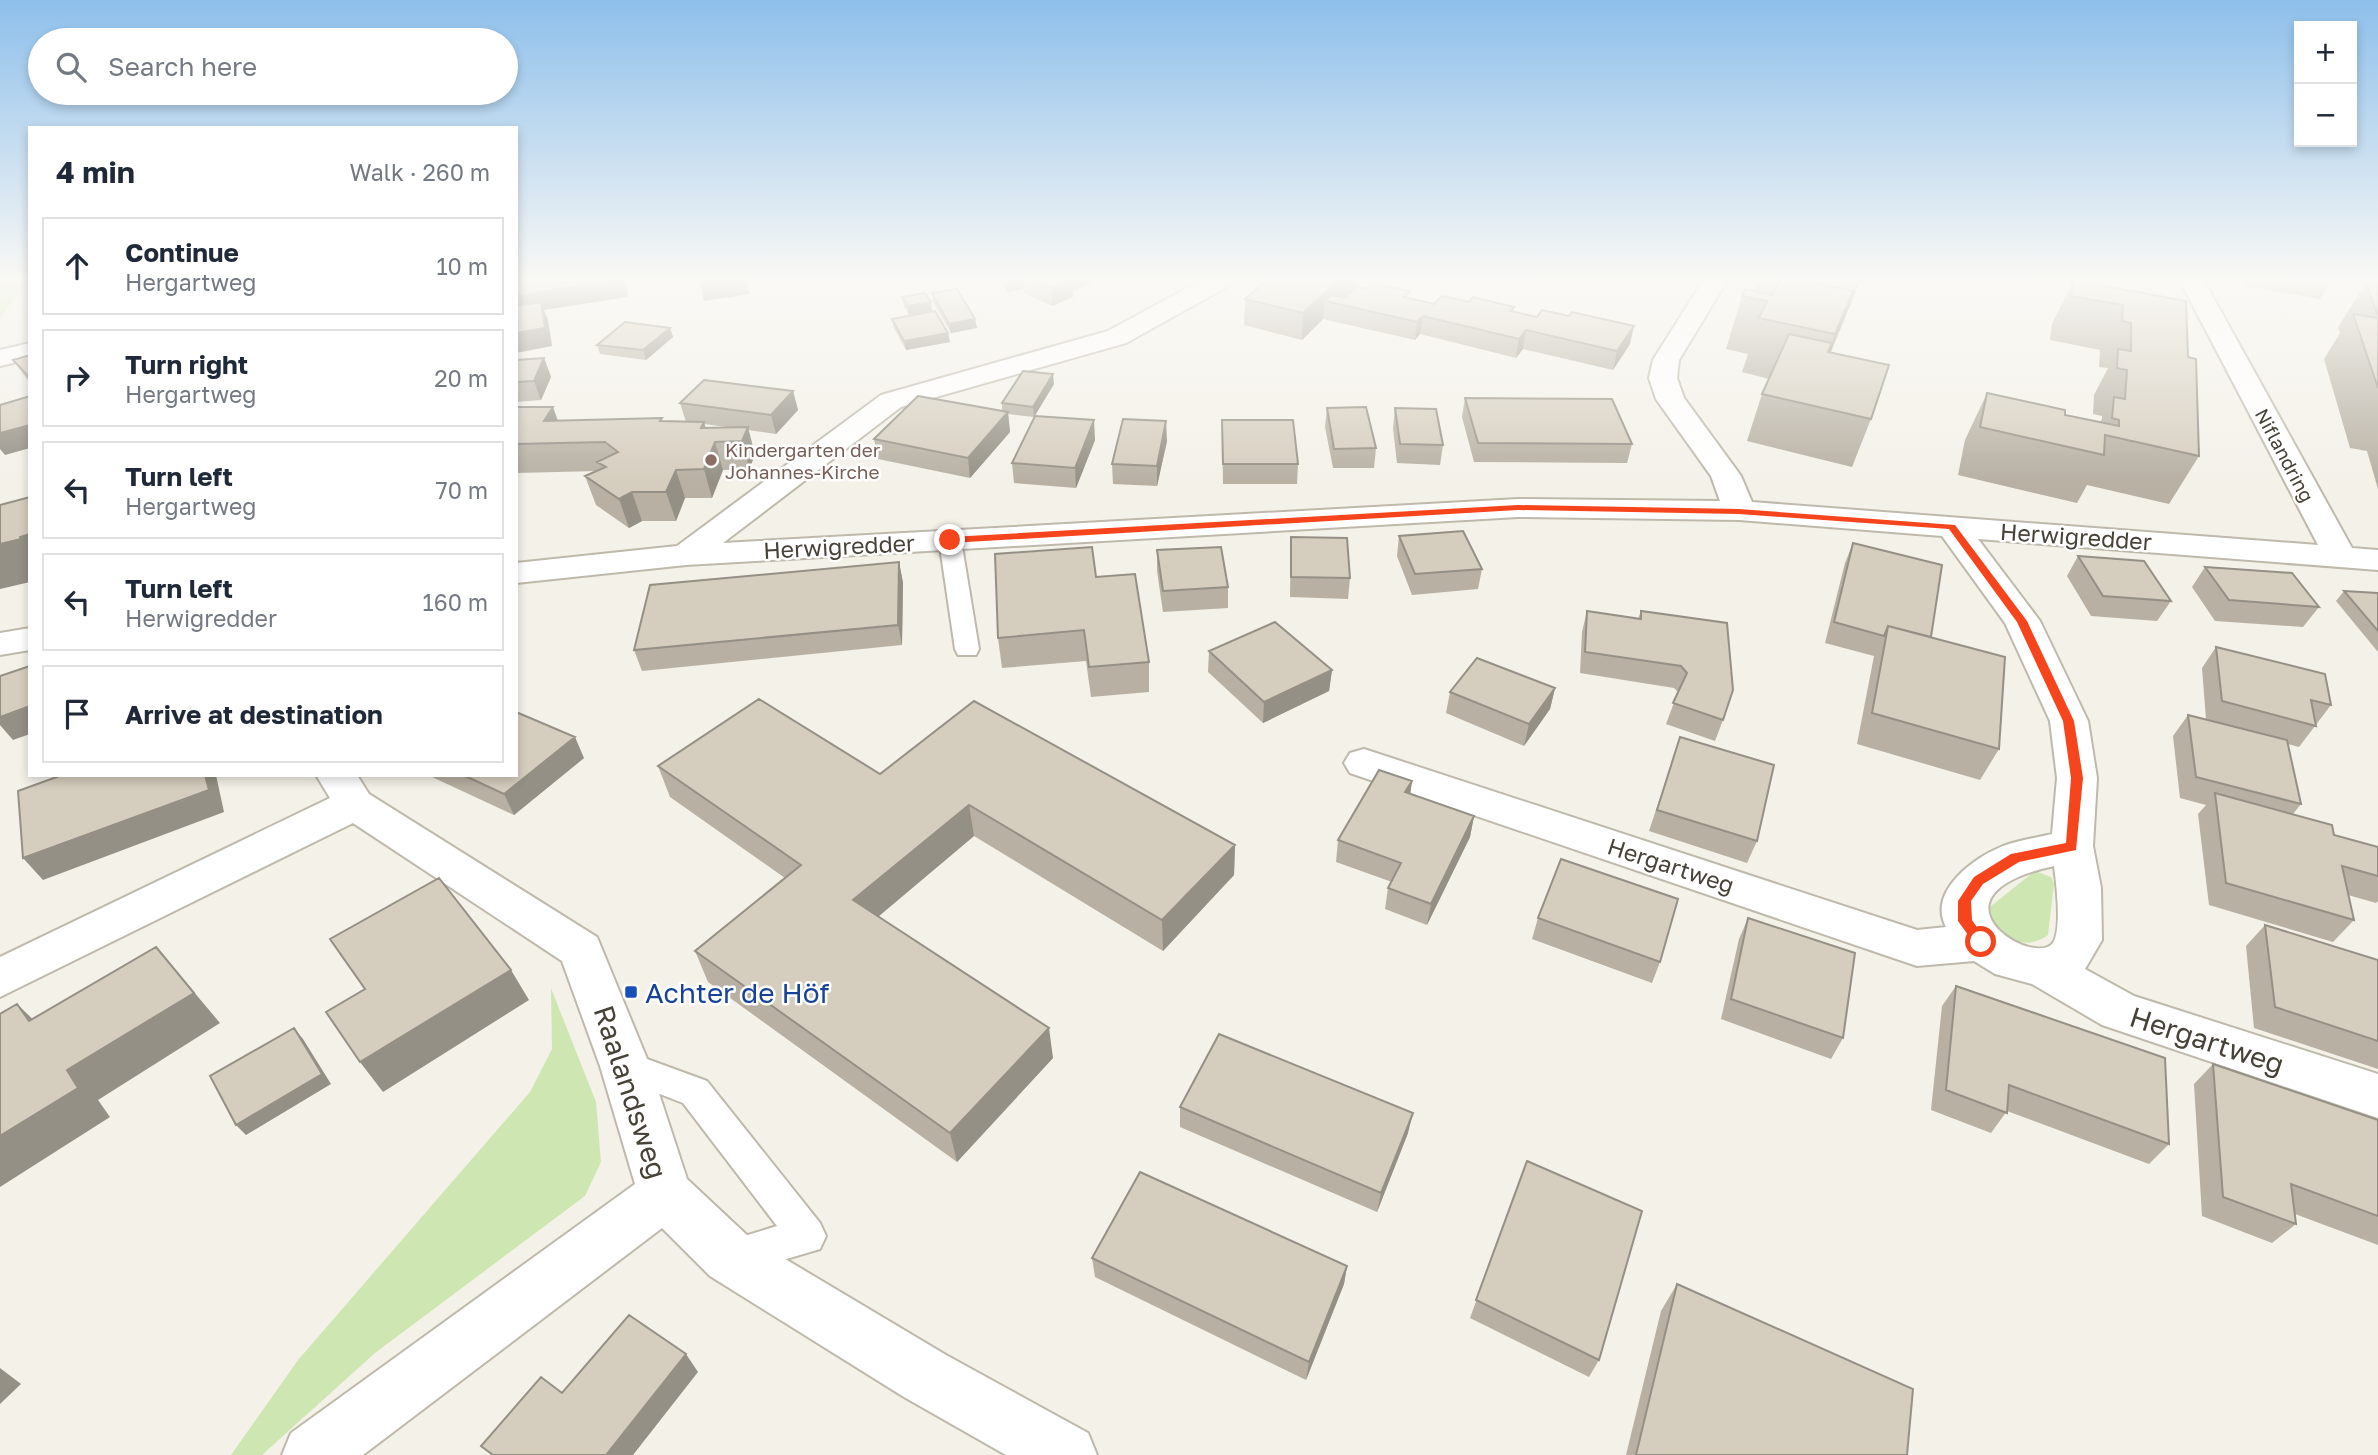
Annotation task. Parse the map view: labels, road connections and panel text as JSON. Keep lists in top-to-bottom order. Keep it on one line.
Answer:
{"streets":{"street":["Niflandring","Herwigredder","Hergartweg","Raalandsweg"]},"crossings":[["Niflandring","Herwigredder"]],"places":{"other":["Kindergarten der Johannes-Kirche"],"transit":["Achter de Höf"]},"page":{"map_buttons":["+","−"],"search":"Search here","heading":["4 min","Walk · 260 m"],"list":[["Continue","Hergartweg","10 m"],["Turn right","Hergartweg","20 m"],["Turn left","Hergartweg","70 m"],["Turn left","Herwigredder","160 m"],"Arrive at destination"]}}
